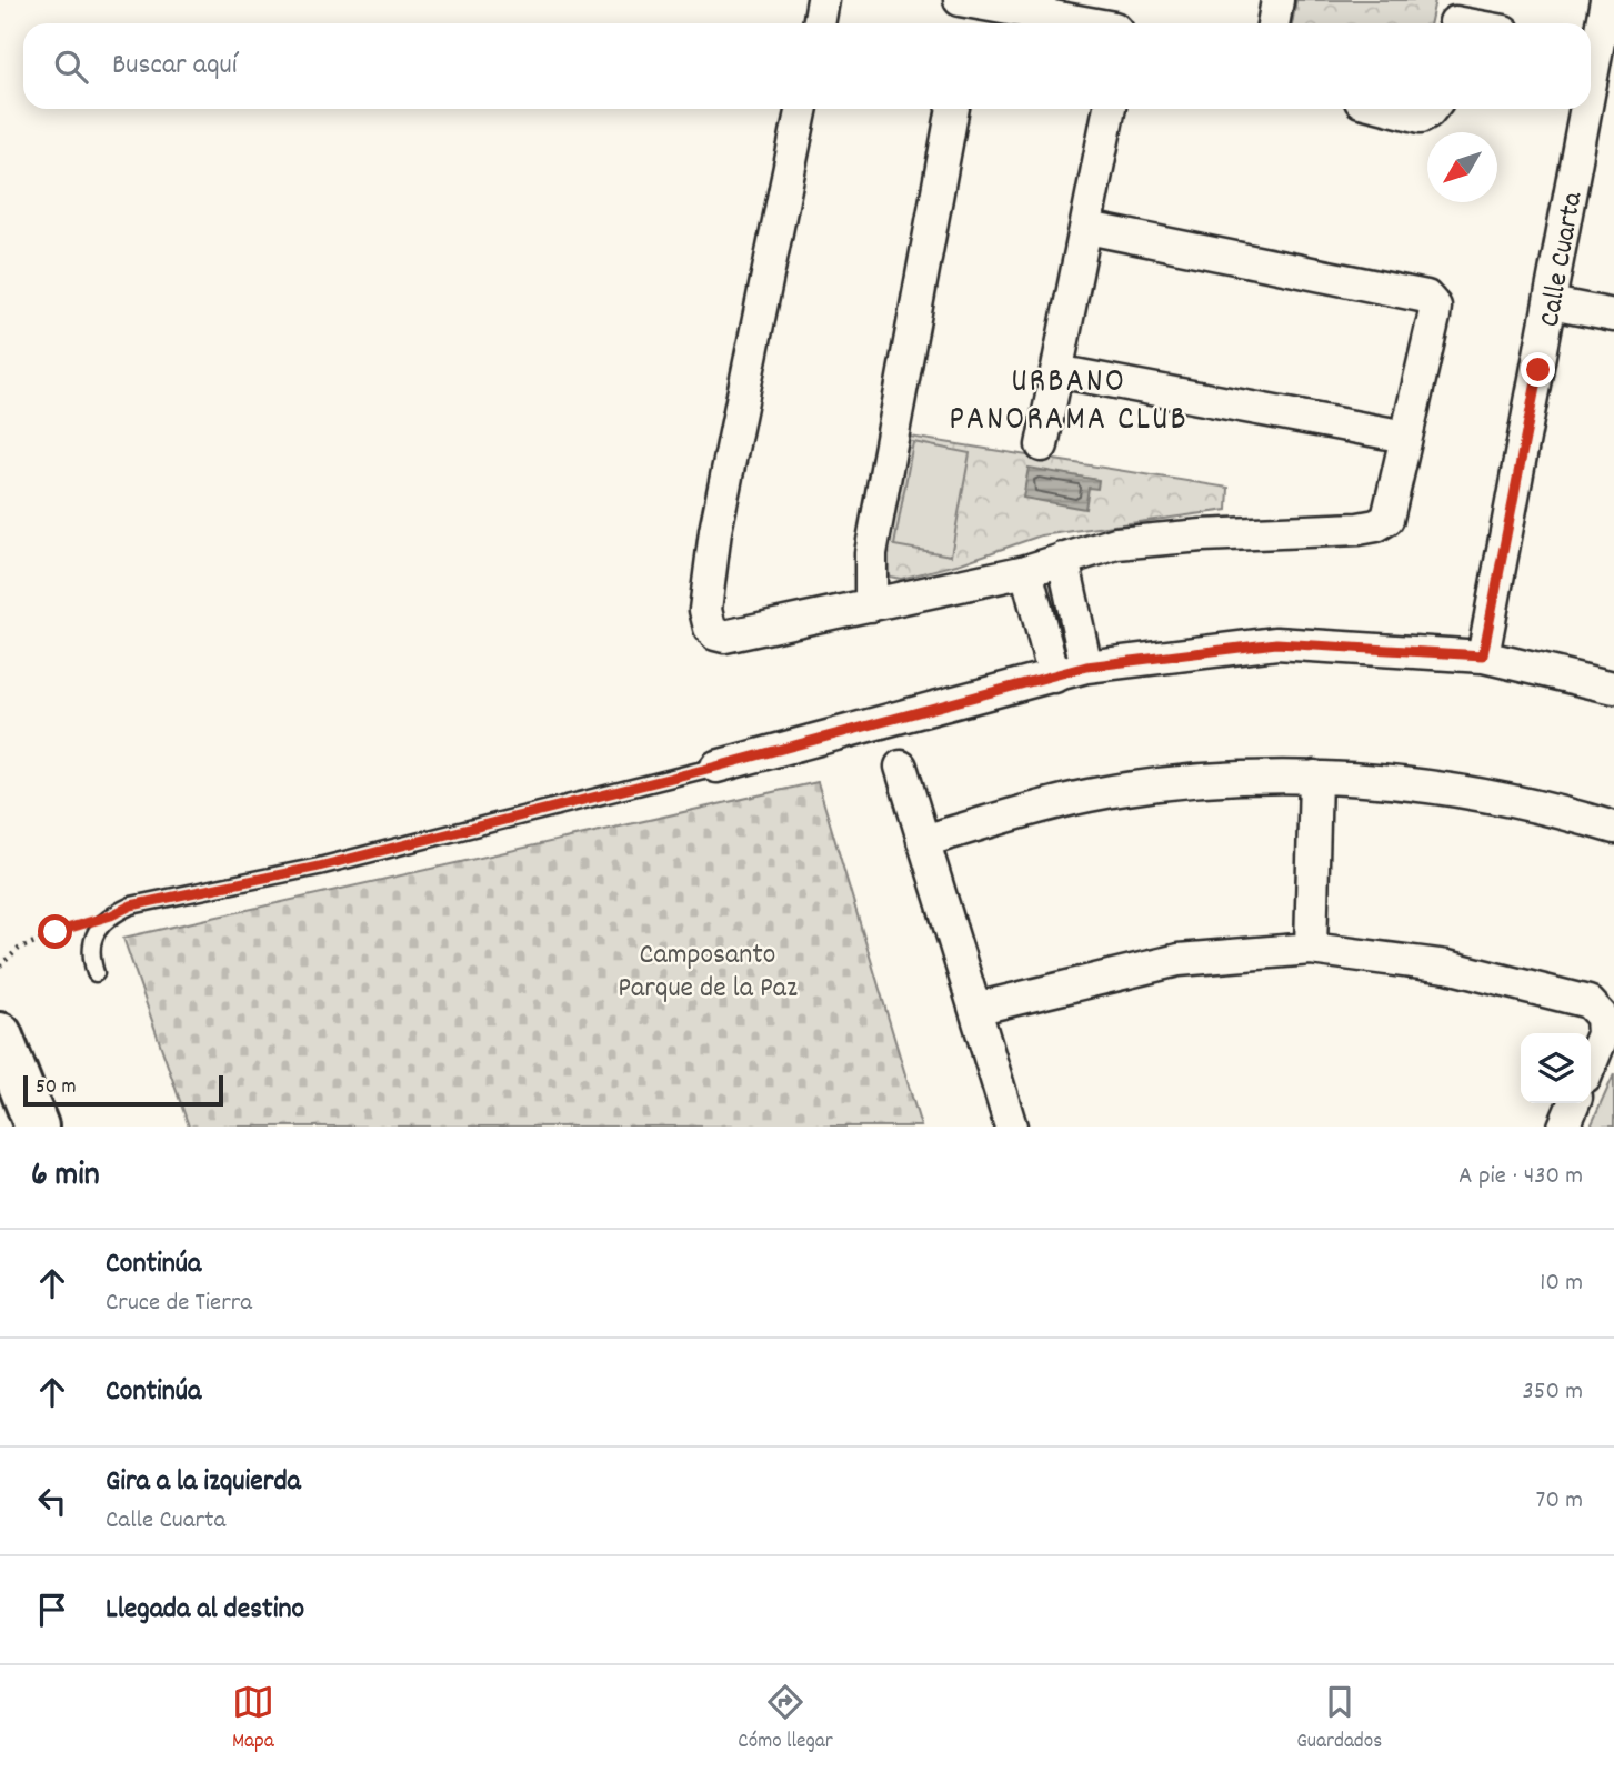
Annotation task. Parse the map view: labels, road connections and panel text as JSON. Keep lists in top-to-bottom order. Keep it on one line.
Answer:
{"streets":{"street":["Calle Cuarta"]},"districts":["URBANO PANORAMA CLUB"],"parks":["Camposanto Parque de la Paz"],"scale_bar":"50 m","north":"bottom left","page":{"search":"Buscar aquí","scale":"50 m","heading":["6 min","A pie · 430 m"],"list":[["Continúa","Cruce de Tierra","10 m"],["Continúa","350 m"],["Gira a la izquierda","Calle Cuarta","70 m"],"Llegada al destino"],"nav":["Mapa","Cómo llegar","Guardados"]}}
